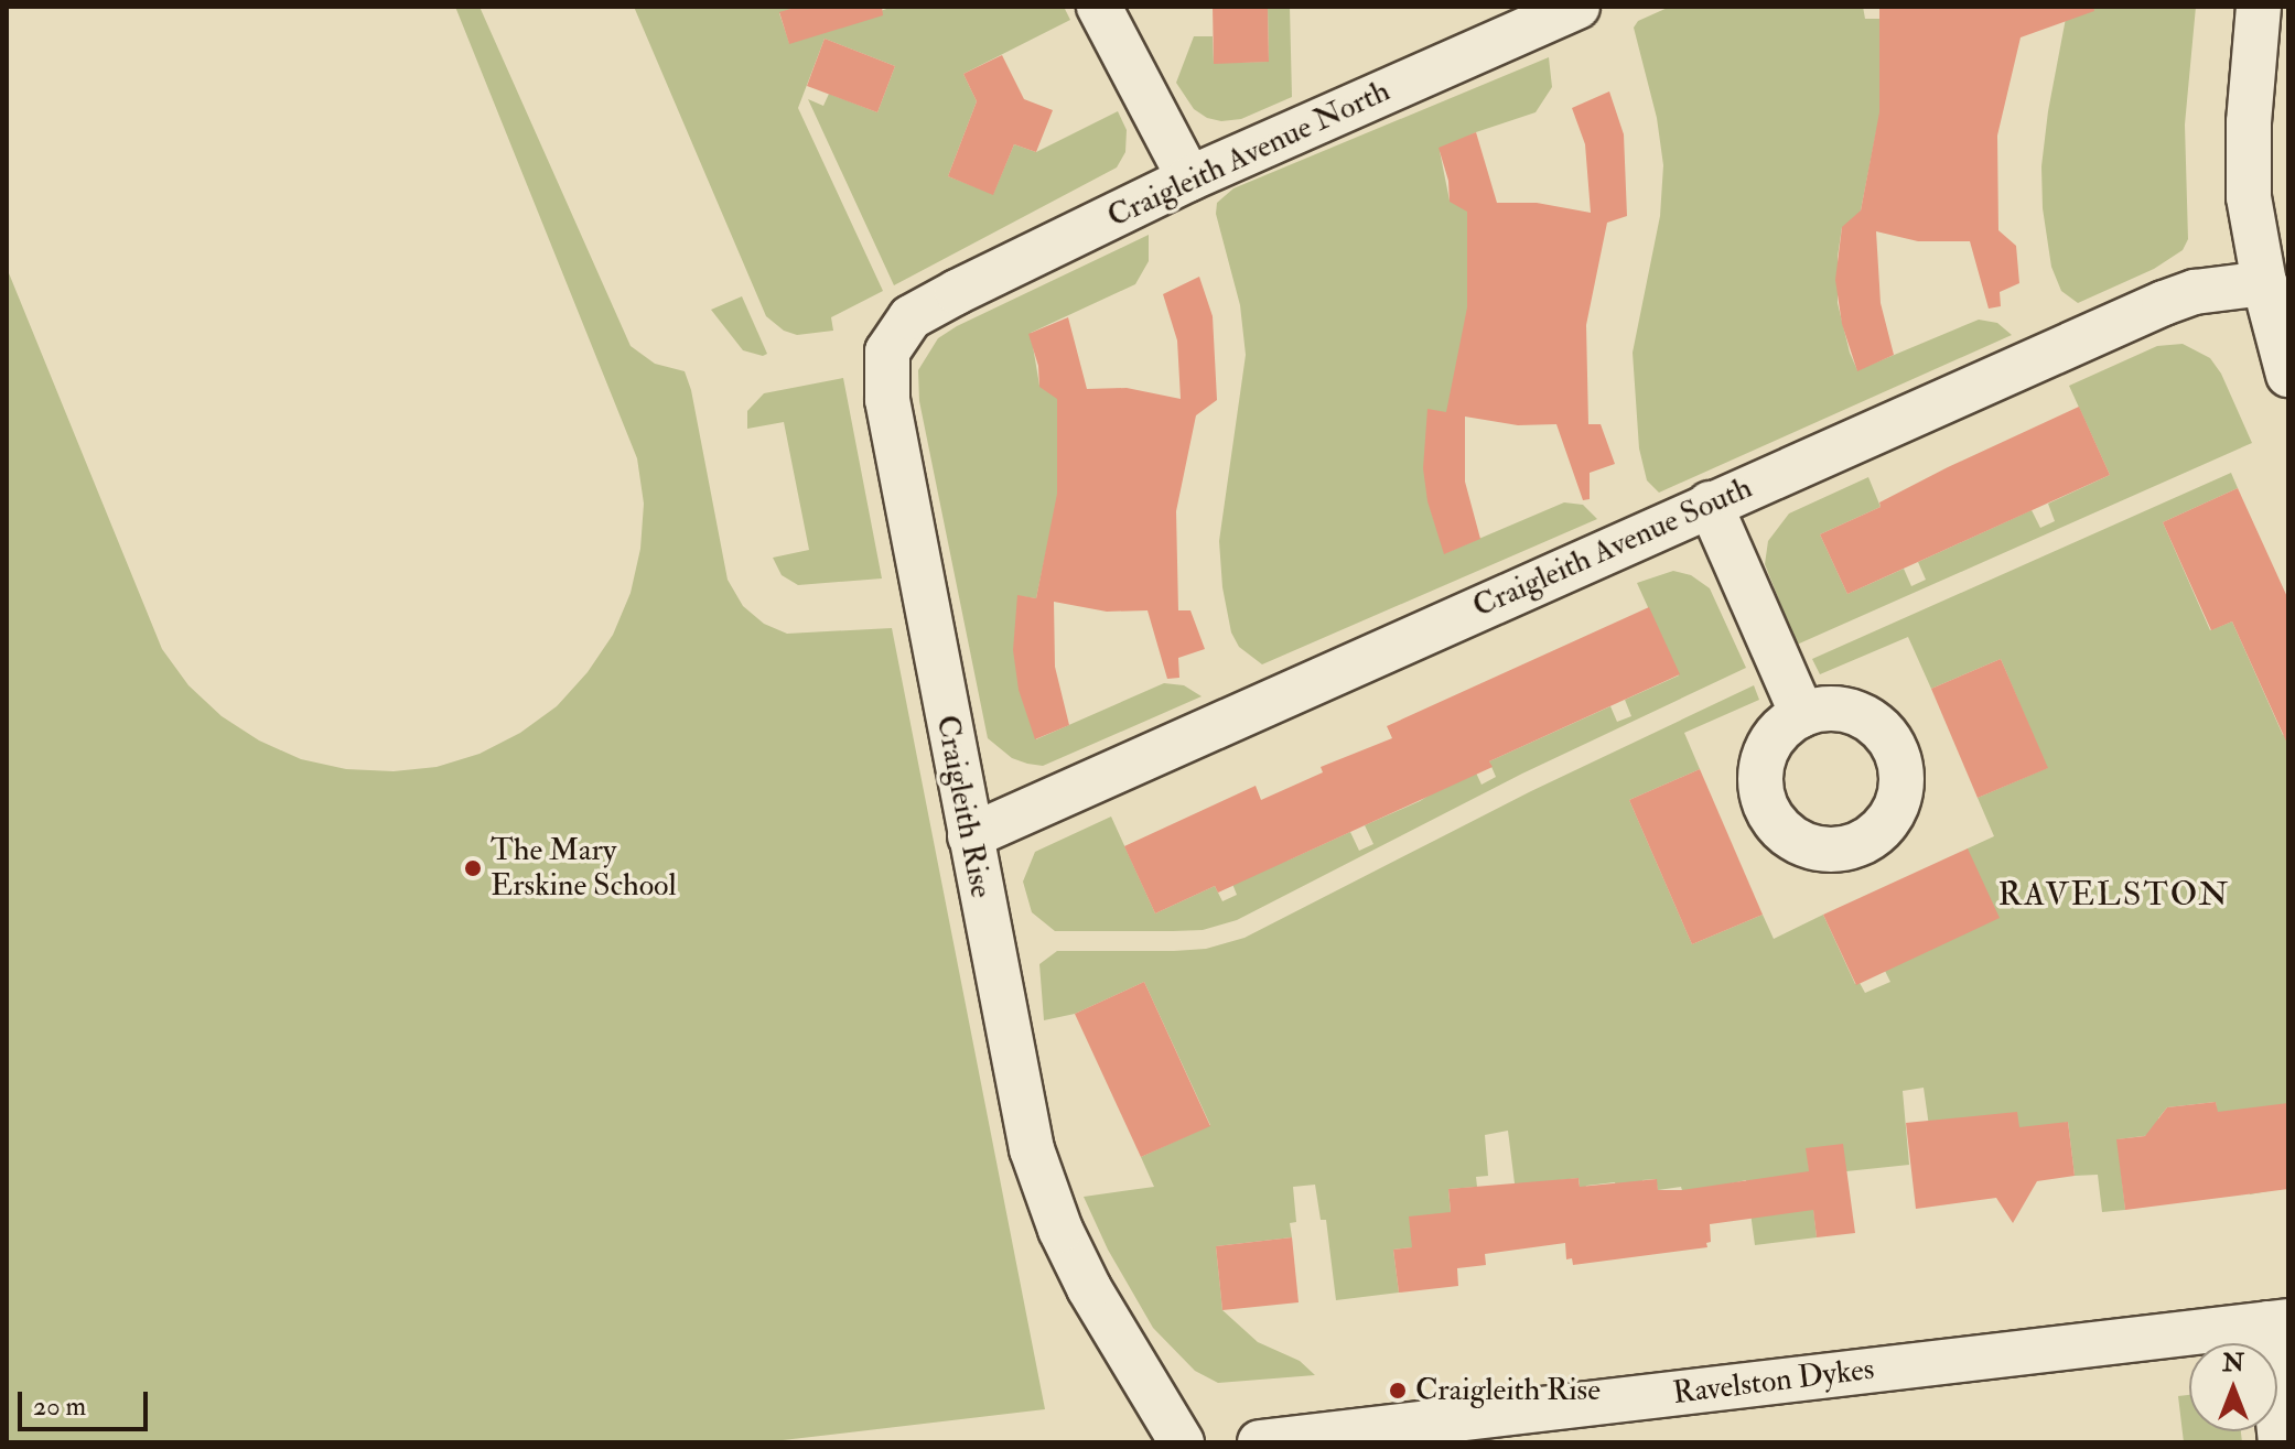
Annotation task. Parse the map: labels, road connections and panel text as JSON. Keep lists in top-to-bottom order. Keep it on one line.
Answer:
{"streets":{"street":["Craigleith Avenue North","Craigleith Avenue South","Craigleith Rise","Ravelston Dykes"]},"crossings":[["Craigleith Avenue North","Craigleith Rise"],["Craigleith Avenue South","Craigleith Rise"]],"districts":["RAVELSTON"],"places":["The Mary Erskine School","Craigleith Rise"],"scale_bar":"20 m","north":"top"}
